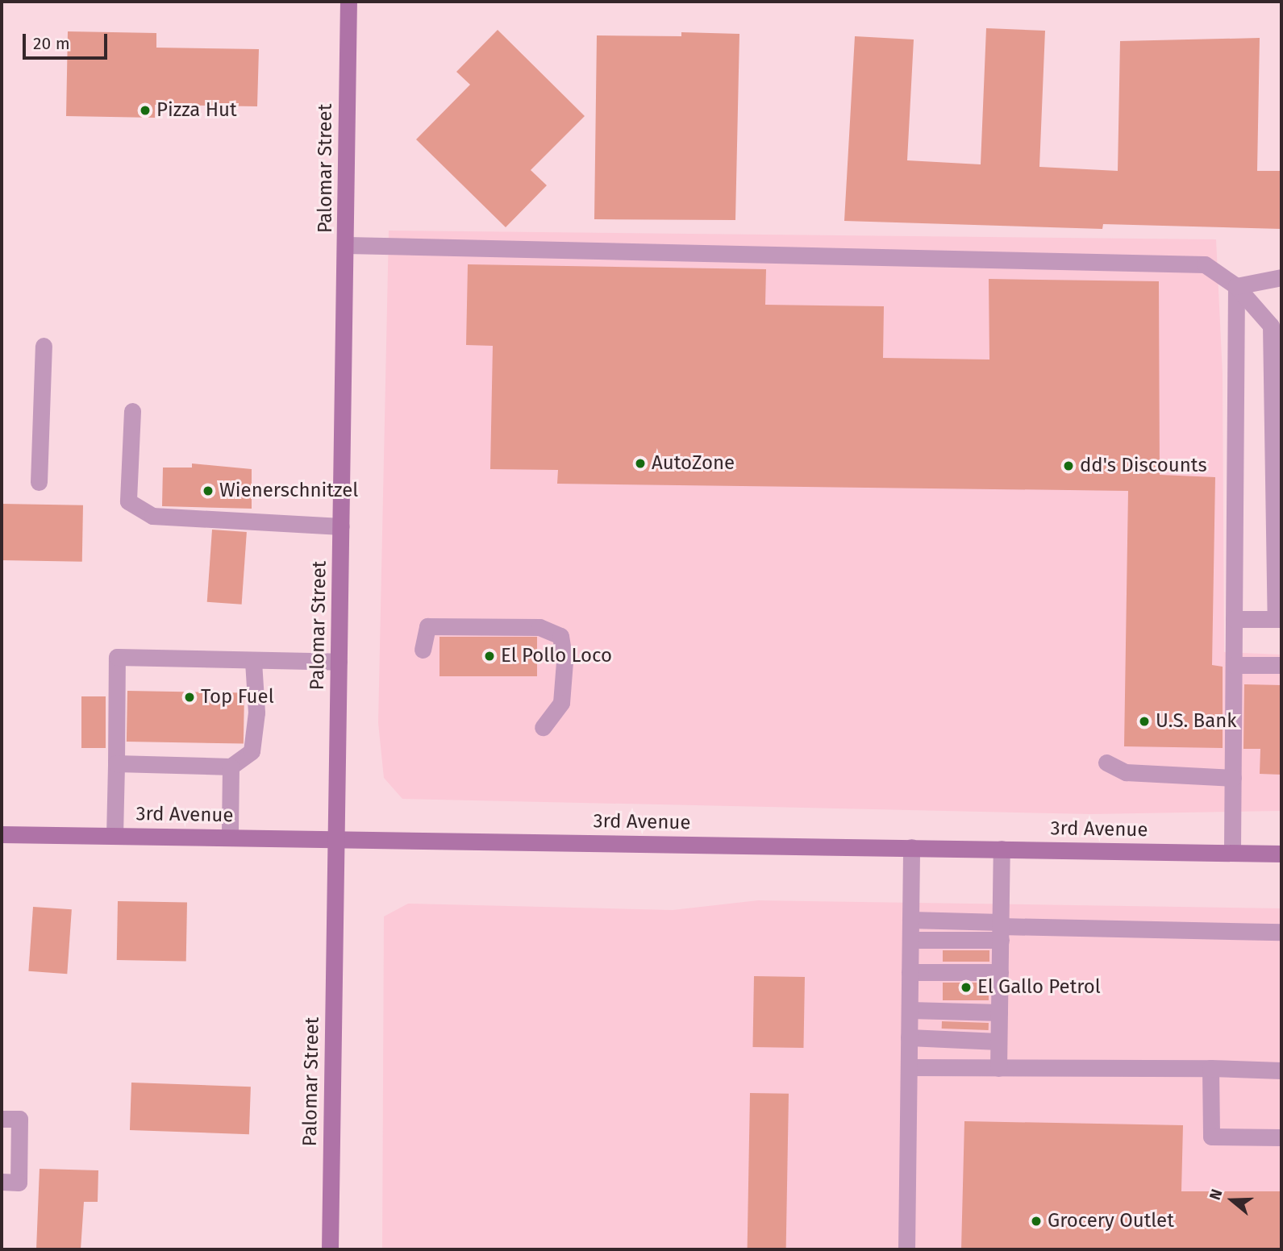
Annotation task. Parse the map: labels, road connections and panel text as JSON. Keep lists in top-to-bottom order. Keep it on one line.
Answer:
{"streets":{"main road":["Palomar Street","3rd Avenue"]},"crossings":[["Palomar Street","3rd Avenue"]],"places":["Pizza Hut","AutoZone","dd's Discounts","Wienerschnitzel","El Pollo Loco","Top Fuel","U.S. Bank","El Gallo Petrol","Grocery Outlet"],"scale_bar":"20 m","north":"left"}
